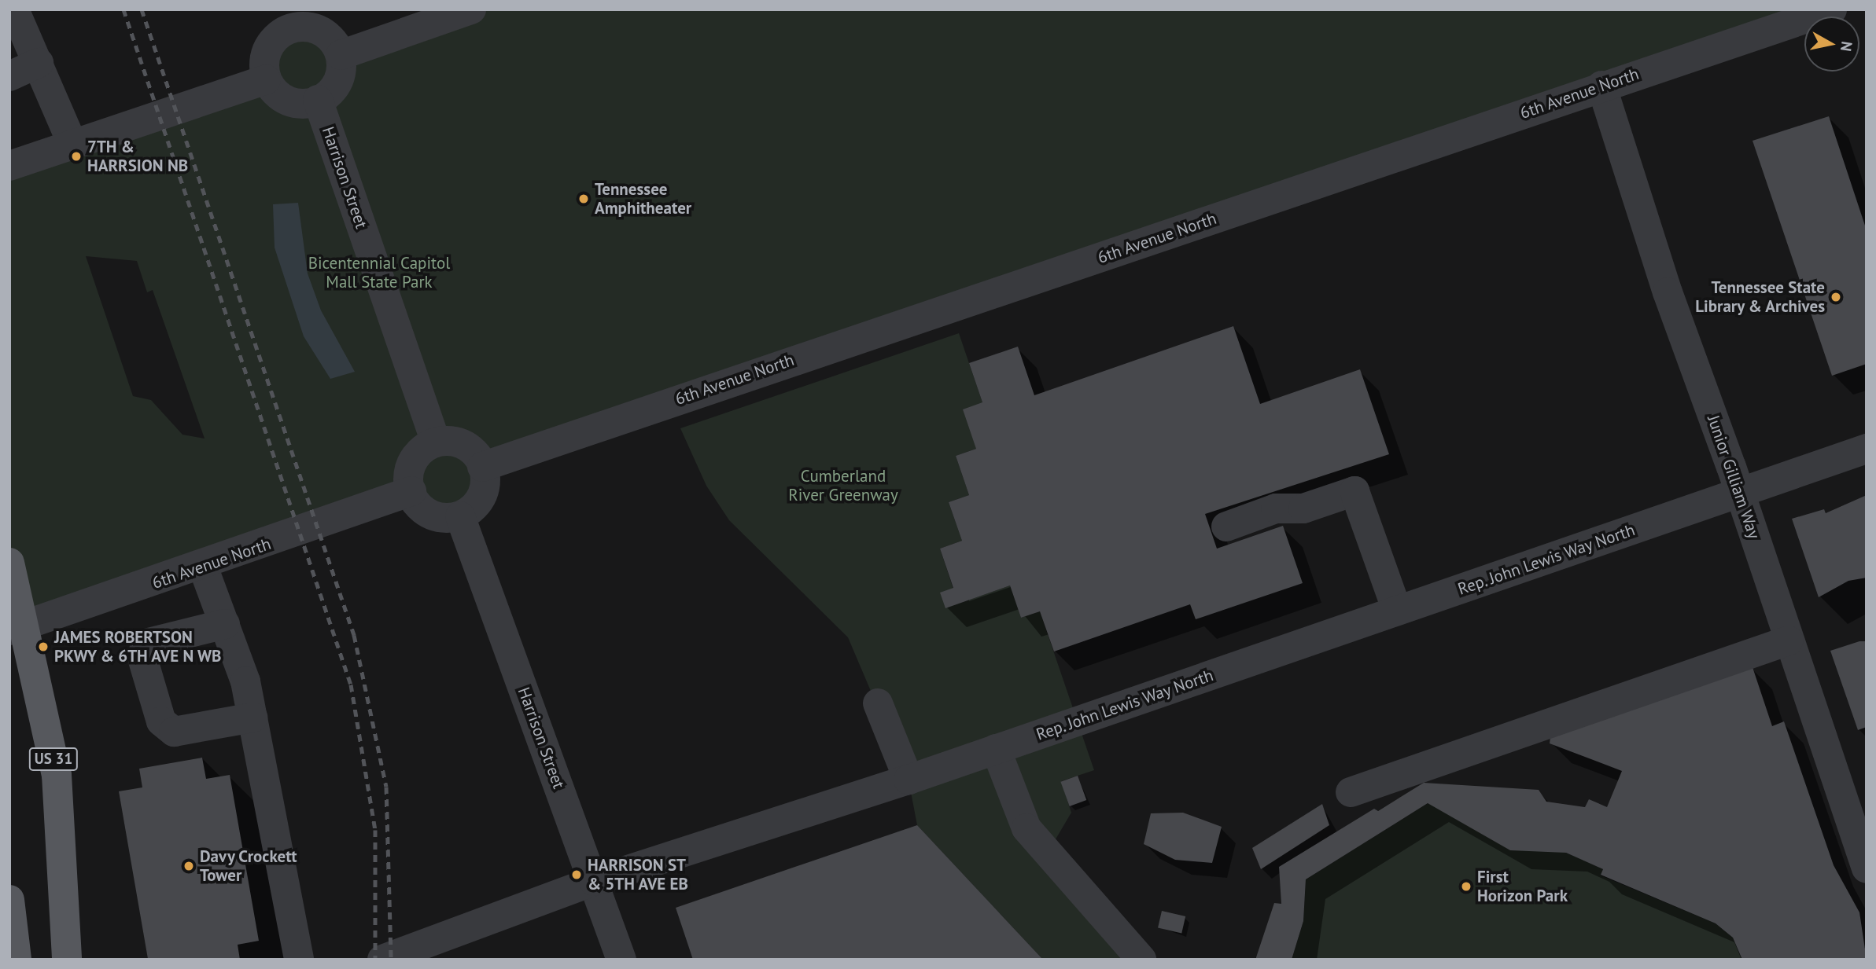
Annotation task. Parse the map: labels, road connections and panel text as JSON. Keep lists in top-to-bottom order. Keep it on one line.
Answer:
{"streets":{"main road":["US 31"],"street":["6th Avenue North","Harrison Street","Junior Gilliam Way","Rep. John Lewis Way North"]},"crossings":[["6th Avenue North","Harrison Street"],["6th Avenue North","Junior Gilliam Way"],["6th Avenue North","US 31"],["Harrison Street","Rep. John Lewis Way North"],["Junior Gilliam Way","Rep. John Lewis Way North"]],"parks":["Bicentennial Capitol Mall State Park","Cumberland River Greenway"],"places":["7TH & HARRSION NB","Tennessee Amphitheater","Tennessee State Library & Archives","JAMES ROBERTSON PKWY & 6TH AVE N WB","Davy Crockett Tower","HARRISON ST & 5TH AVE EB","First Horizon Park"],"north":"right"}
